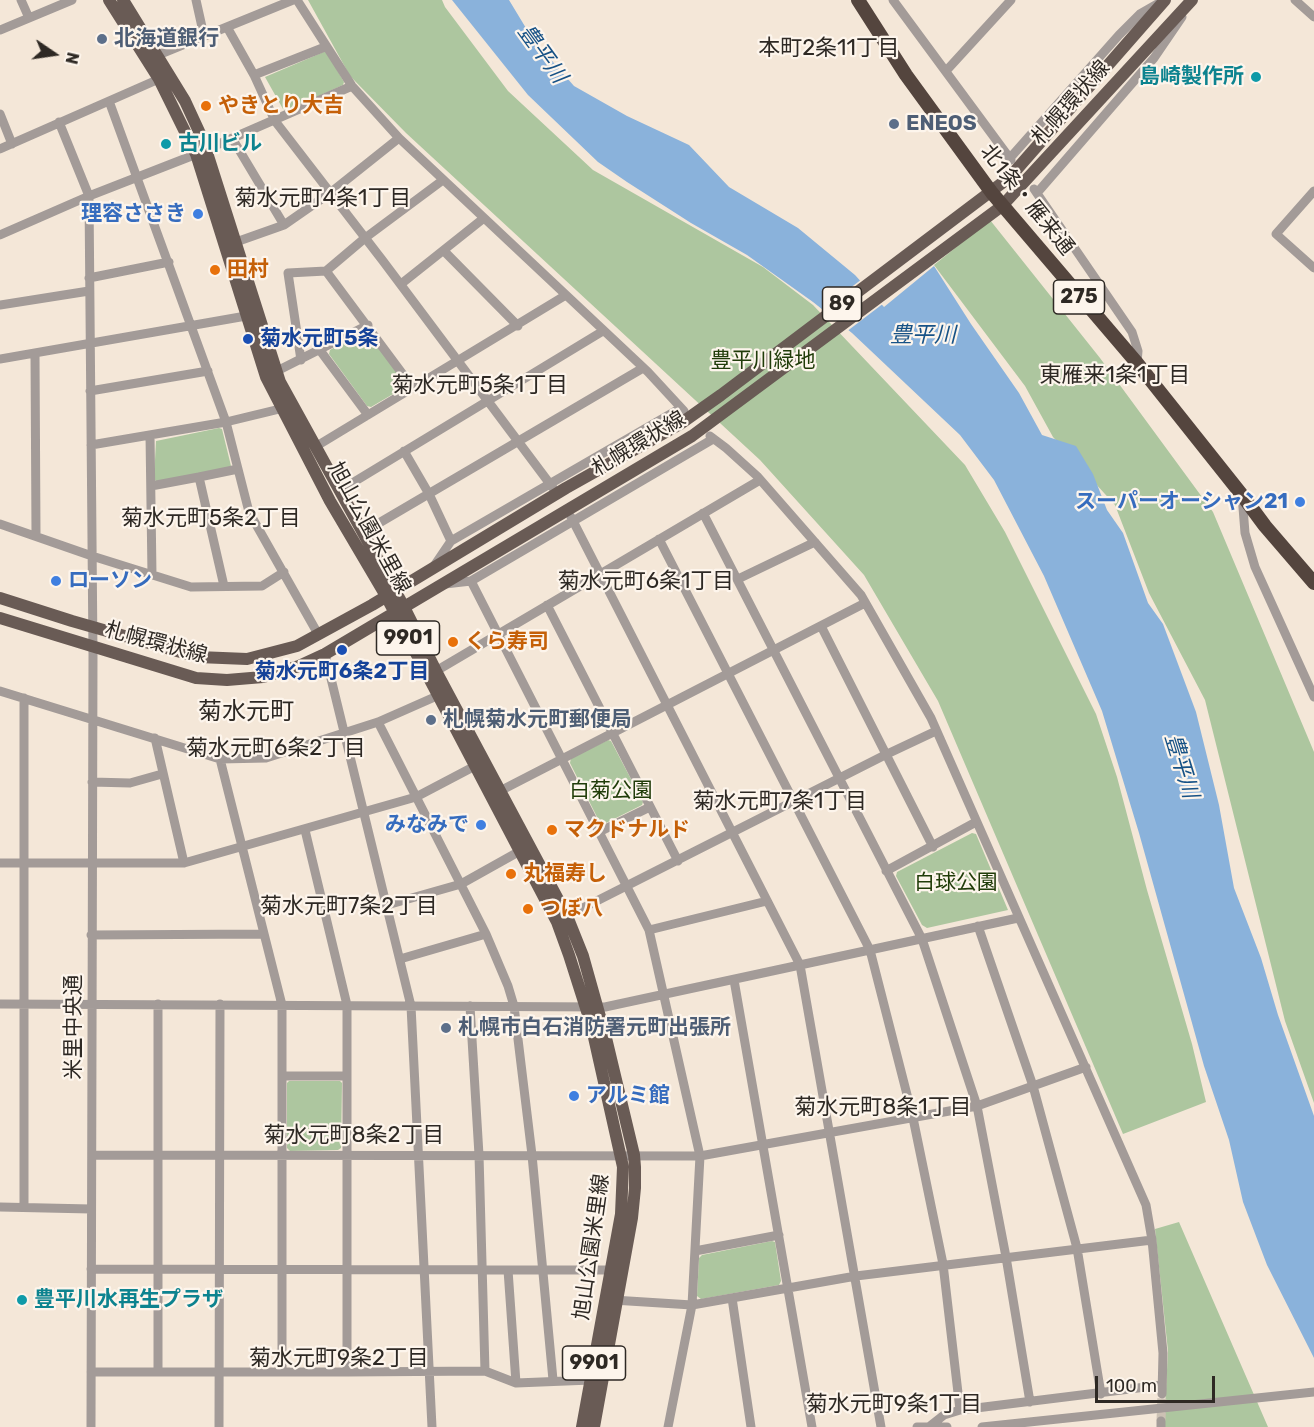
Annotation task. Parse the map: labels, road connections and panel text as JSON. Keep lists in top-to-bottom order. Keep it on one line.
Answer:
{"streets":{"highway":["北1条・雁来通","275"],"main road":["札幌環状線","89","旭山公園米里線","9901"],"street":["米里中央通"]},"crossings":[["札幌環状線","北1条・雁来通"],["札幌環状線","旭山公園米里線"],["札幌環状線","米里中央通"]],"districts":["本町2条11丁目","菊水元町4条1丁目","東雁来1条1丁目","菊水元町5条1丁目","菊水元町5条2丁目","菊水元町6条1丁目","菊水元町","菊水元町6条2丁目","菊水元町7条1丁目","菊水元町7条2丁目","菊水元町8条1丁目","菊水元町8条2丁目","菊水元町9条2丁目","菊水元町9条1丁目"],"water":["豊平川"],"parks":["豊平川緑地","白菊公園","白球公園"],"places":["北海道銀行","島崎製作所","やきとり大吉","ENEOS","古川ビル","理容ささき","田村","菊水元町5条","スーパーオーシャン21","ローソン","くら寿司","菊水元町6条2丁目","札幌菊水元町郵便局","みなみで","マクドナルド","丸福寿し","つぼ八","札幌市白石消防署元町出張所","アルミ館","豊平川水再生プラザ"],"scale_bar":"100 m","north":"right"}
